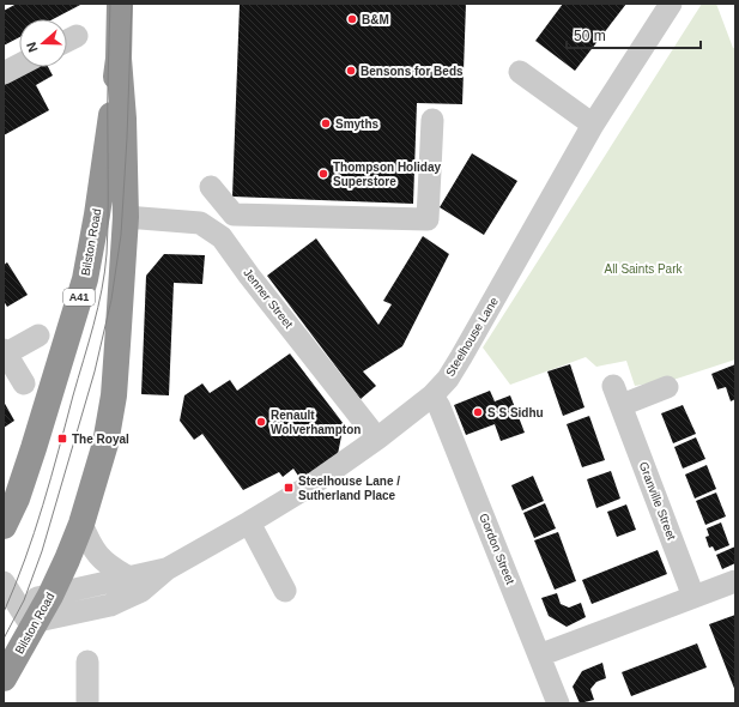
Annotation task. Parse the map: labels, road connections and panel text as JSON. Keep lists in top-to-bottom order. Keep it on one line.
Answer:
{"streets":{"highway":["Bilston Road","A41"],"street":["Jenner Street","Steelhouse Lane","Granville Street","Gordon Street"]},"crossings":[["Bilston Road","Jenner Street"],["Bilston Road","Steelhouse Lane"],["Jenner Street","Steelhouse Lane"],["Steelhouse Lane","Gordon Street"]],"parks":["All Saints Park"],"places":{"other":["B&M","Bensons for Beds","Smyths","Thompson Holiday Superstore","S S Sidhu","Renault Wolverhampton"],"transit":["The Royal","Steelhouse Lane / Sutherland Place"]},"scale_bar":"50 m","north":"left"}
